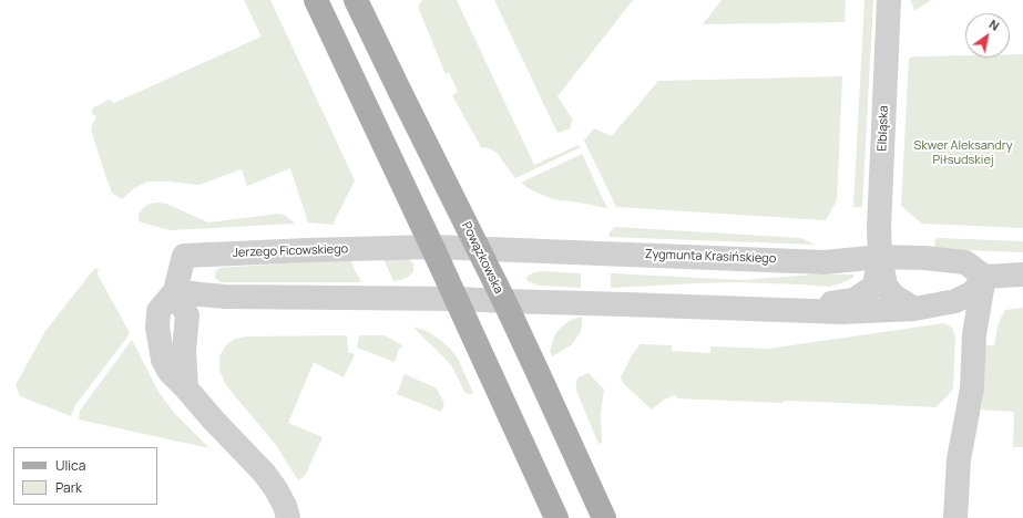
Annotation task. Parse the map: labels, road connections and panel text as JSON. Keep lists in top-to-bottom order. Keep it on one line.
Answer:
{"streets":{"main road":["Powązkowska"],"street":["Elbląska","Jerzego Ficowskiego","Zygmunta Krasińskiego"]},"crossings":[["Elbląska","Zygmunta Krasińskiego"],["Jerzego Ficowskiego","Zygmunta Krasińskiego"],["Zygmunta Krasińskiego","Powązkowska"]],"parks":["Skwer Aleksandry Piłsudskiej"],"legend":["Ulica","Park"],"north":"top right"}
